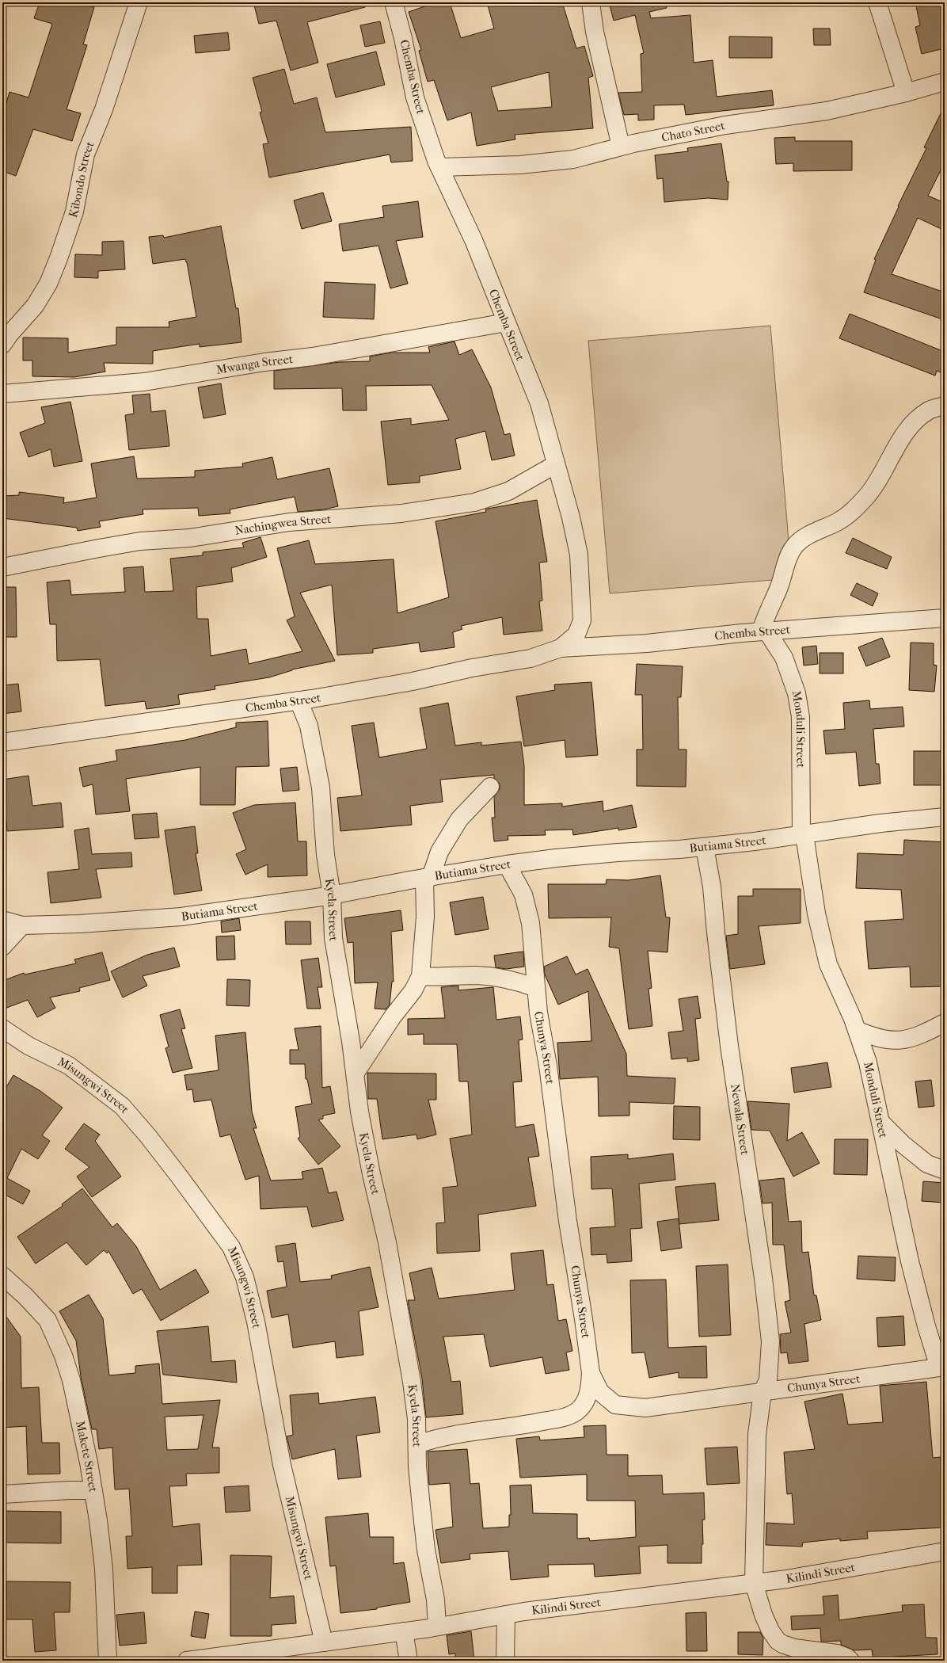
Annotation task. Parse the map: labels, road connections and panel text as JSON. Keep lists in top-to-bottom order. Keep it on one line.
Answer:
{"streets":{"street":["Chemba Street","Chato Street","Kibondo Street","Mwanga Street","Nachingwea Street","Monduli Street","Butiama Street","Kyela Street","Chunya Street","Misungwi Street","Newala Street","Makete Street","Kilindi Street"]},"crossings":[["Chemba Street","Chato Street"],["Chemba Street","Mwanga Street"],["Chemba Street","Nachingwea Street"],["Chemba Street","Monduli Street"],["Chemba Street","Kyela Street"],["Monduli Street","Butiama Street"],["Monduli Street","Chunya Street"],["Butiama Street","Kyela Street"],["Butiama Street","Chunya Street"],["Butiama Street","Newala Street"],["Kyela Street","Kilindi Street"],["Chunya Street","Newala Street"],["Misungwi Street","Kilindi Street"],["Newala Street","Kilindi Street"]]}
